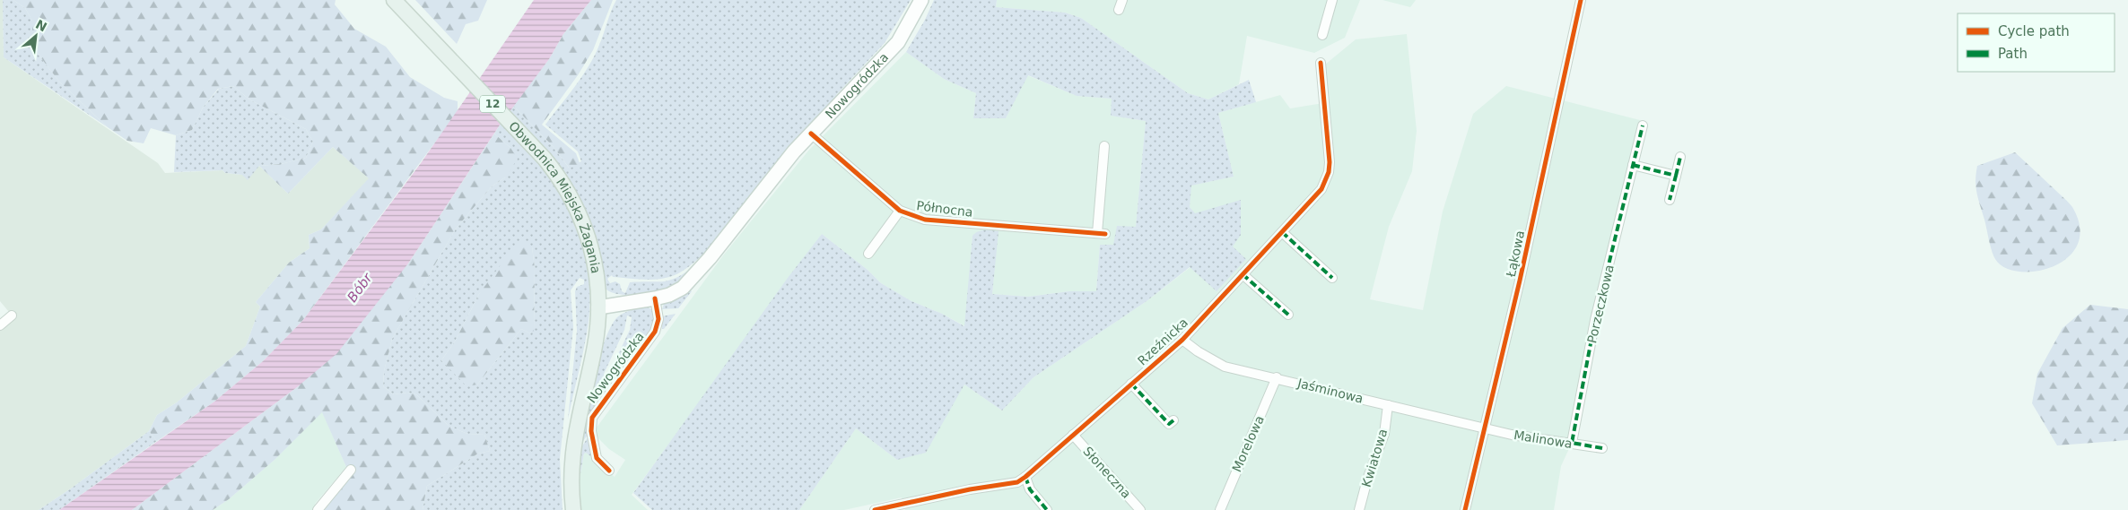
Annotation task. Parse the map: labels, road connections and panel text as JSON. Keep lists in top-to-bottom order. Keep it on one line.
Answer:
{"streets":{"main road":["Nowogródzka","12","Obwodnica Miejska Żagania"],"street":["Północna","Łąkowa","Porzeczkowa","Rzeźnicka","Jaśminowa","Malinowa","Morelowa","Kwiatowa","Słoneczna"]},"crossings":[["Nowogródzka","Obwodnica Miejska Żagania"],["Nowogródzka","Północna"],["Łąkowa","Jaśminowa"],["Łąkowa","Malinowa"],["Porzeczkowa","Malinowa"],["Rzeźnicka","Jaśminowa"],["Rzeźnicka","Słoneczna"],["Jaśminowa","Malinowa"],["Jaśminowa","Morelowa"],["Jaśminowa","Kwiatowa"]],"water":["Bóbr"],"legend":["Cycle path","Path"],"north":"top right"}
